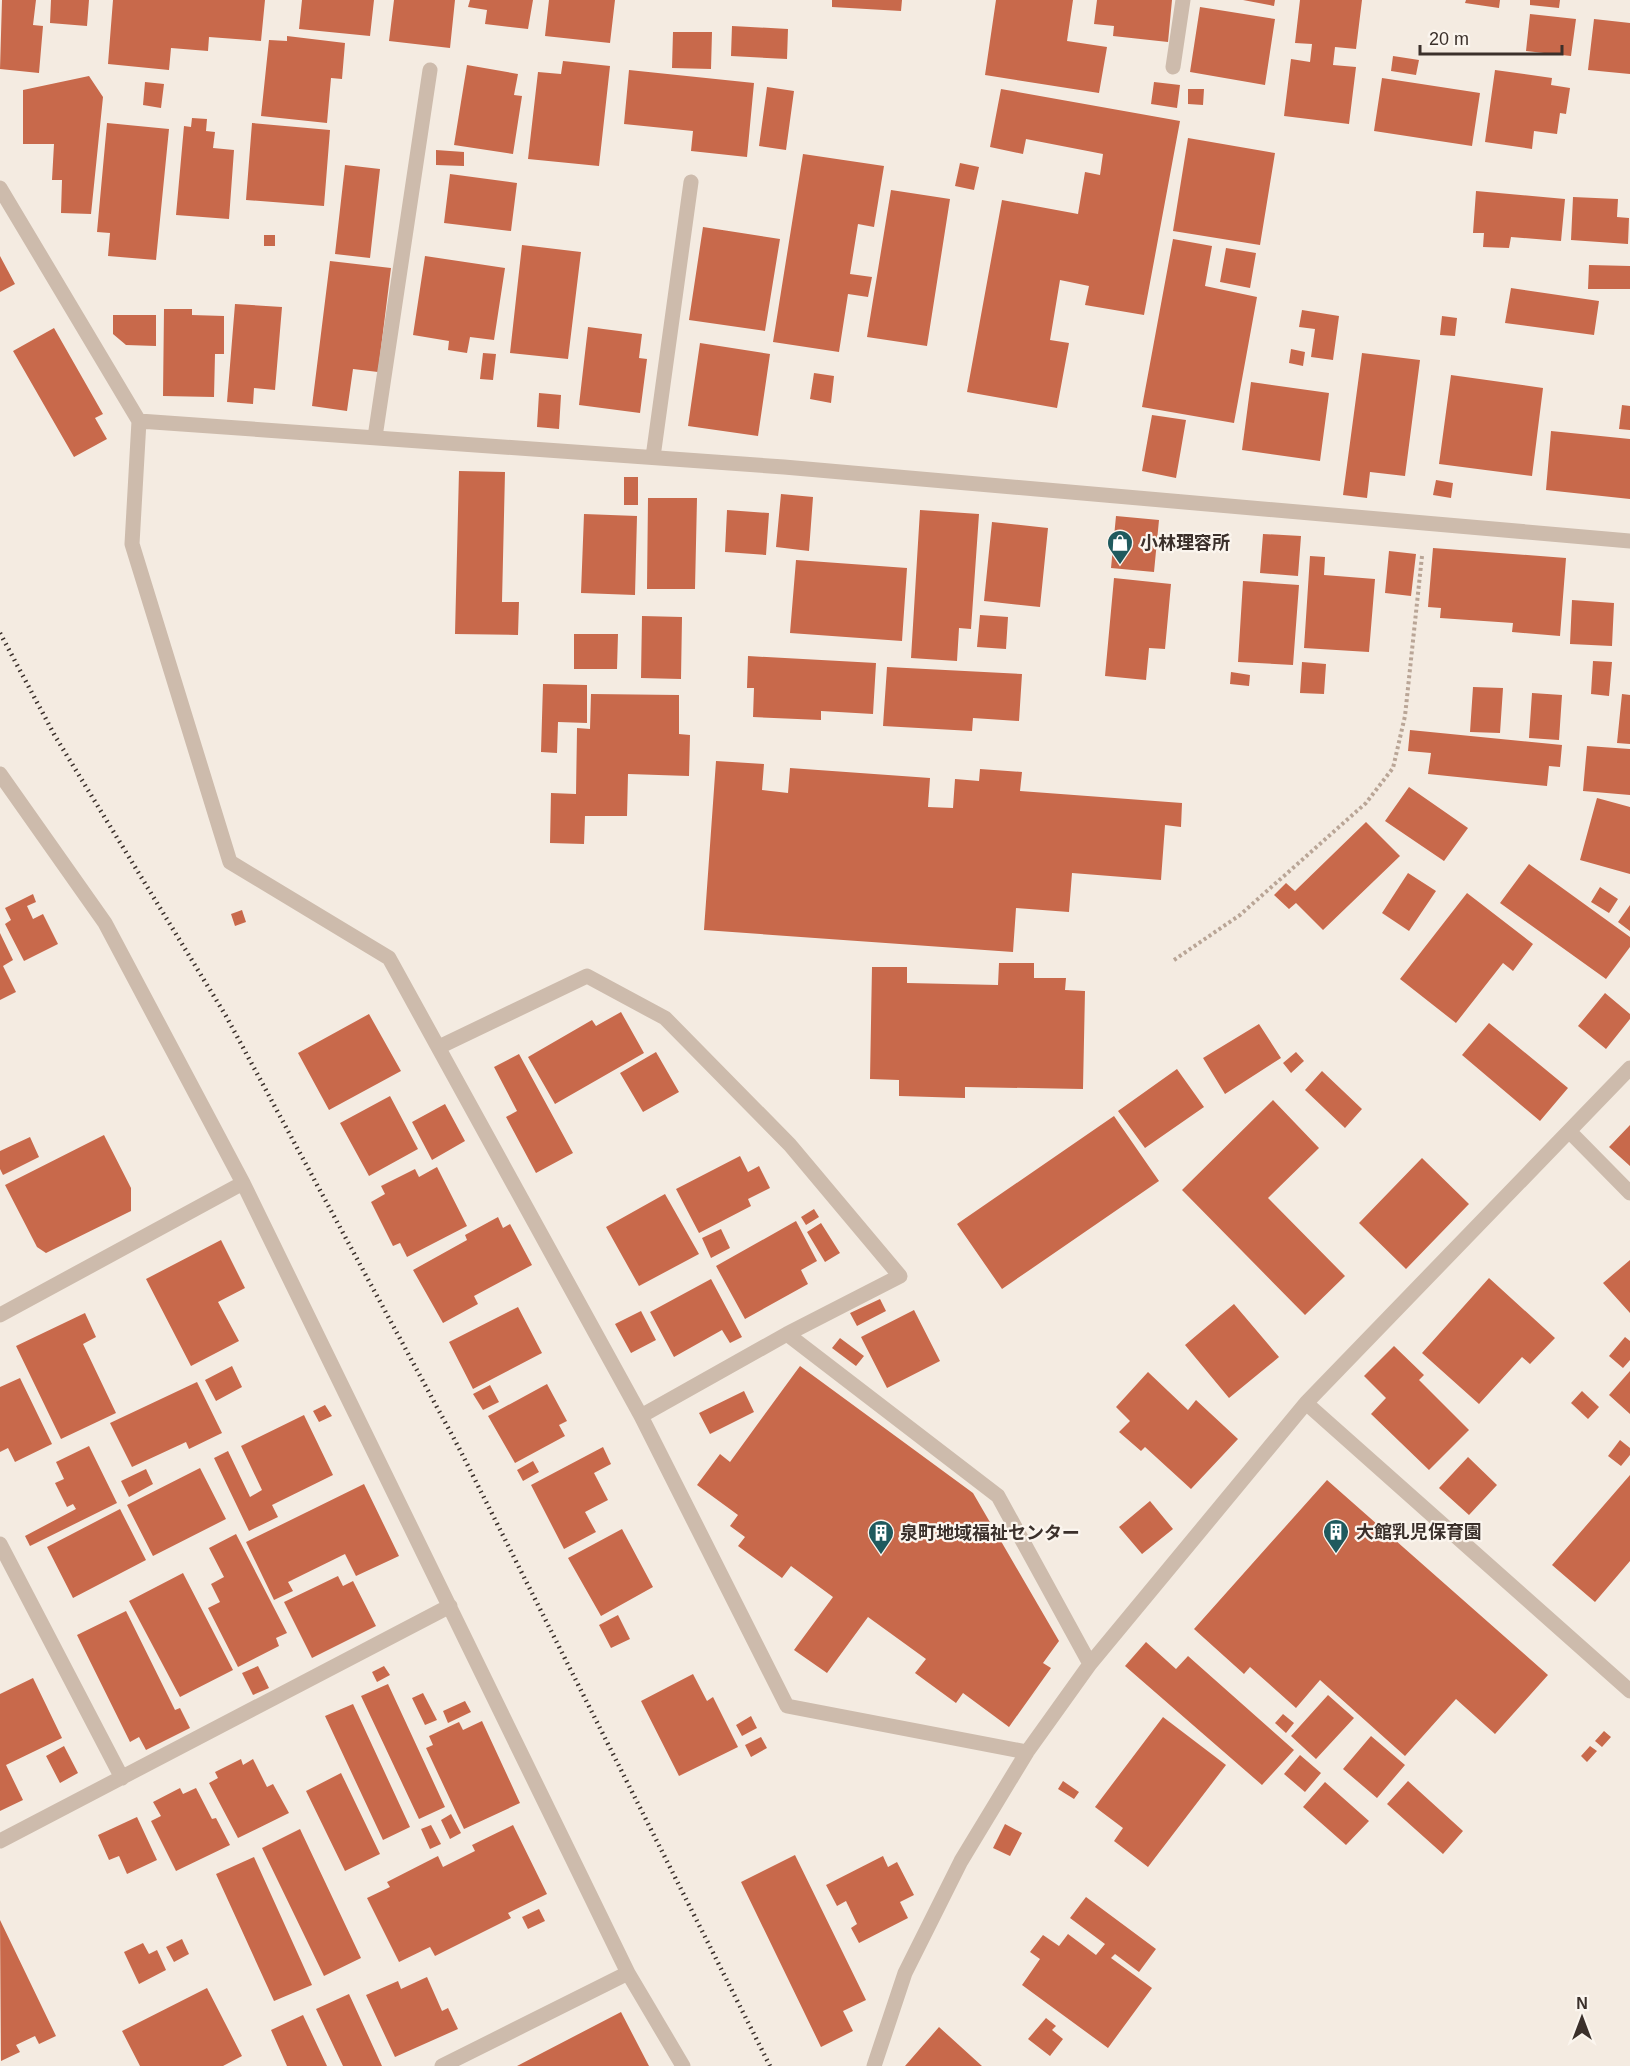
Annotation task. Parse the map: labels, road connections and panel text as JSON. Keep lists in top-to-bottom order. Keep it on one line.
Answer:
{"places":{"shop":["小林理容所"],"building":["大館乳児保育園","泉町地域福祉センター"]},"scale_bar":"20 m","north":"top"}
